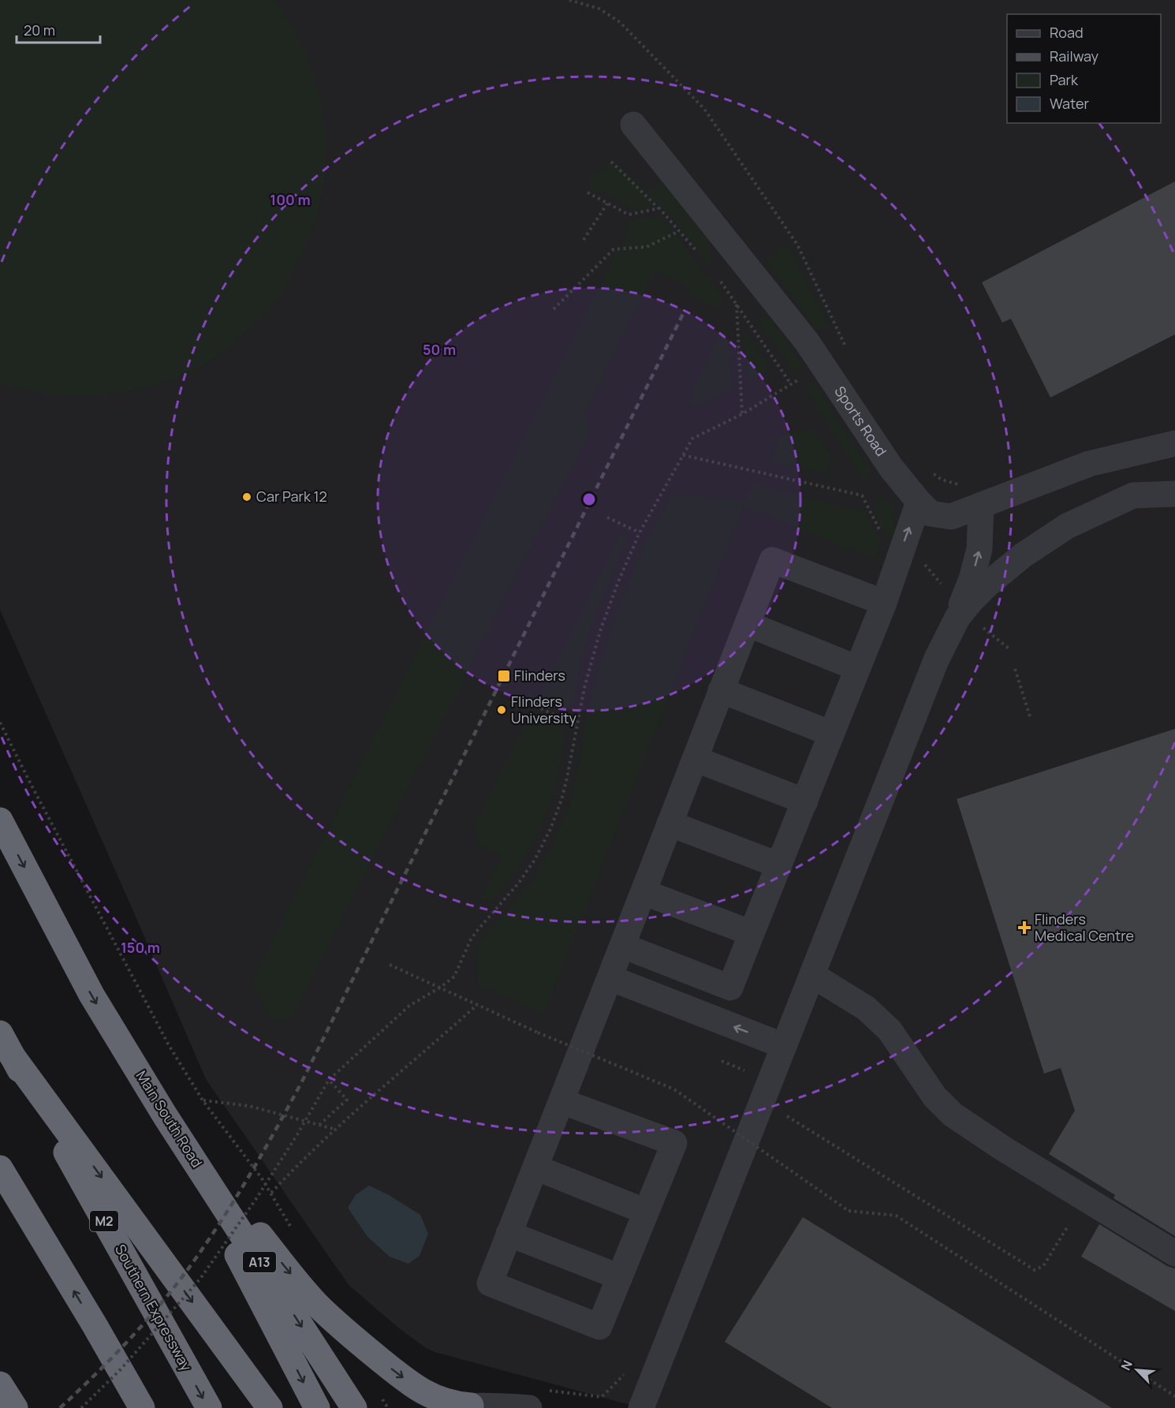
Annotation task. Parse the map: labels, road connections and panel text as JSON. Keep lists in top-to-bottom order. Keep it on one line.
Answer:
{"streets":{"highway":["Main South Road","M2","A13","Southern Expressway"],"street":["Sports Road"]},"places":{"other":["Car Park 12","Flinders University"],"transit":["Flinders"],"health":["Flinders Medical Centre"]},"legend":["Road","Railway","Park","Water"],"scale_bar":"20 m","north":"top left","rings":["100 m","50 m","150 m"]}
